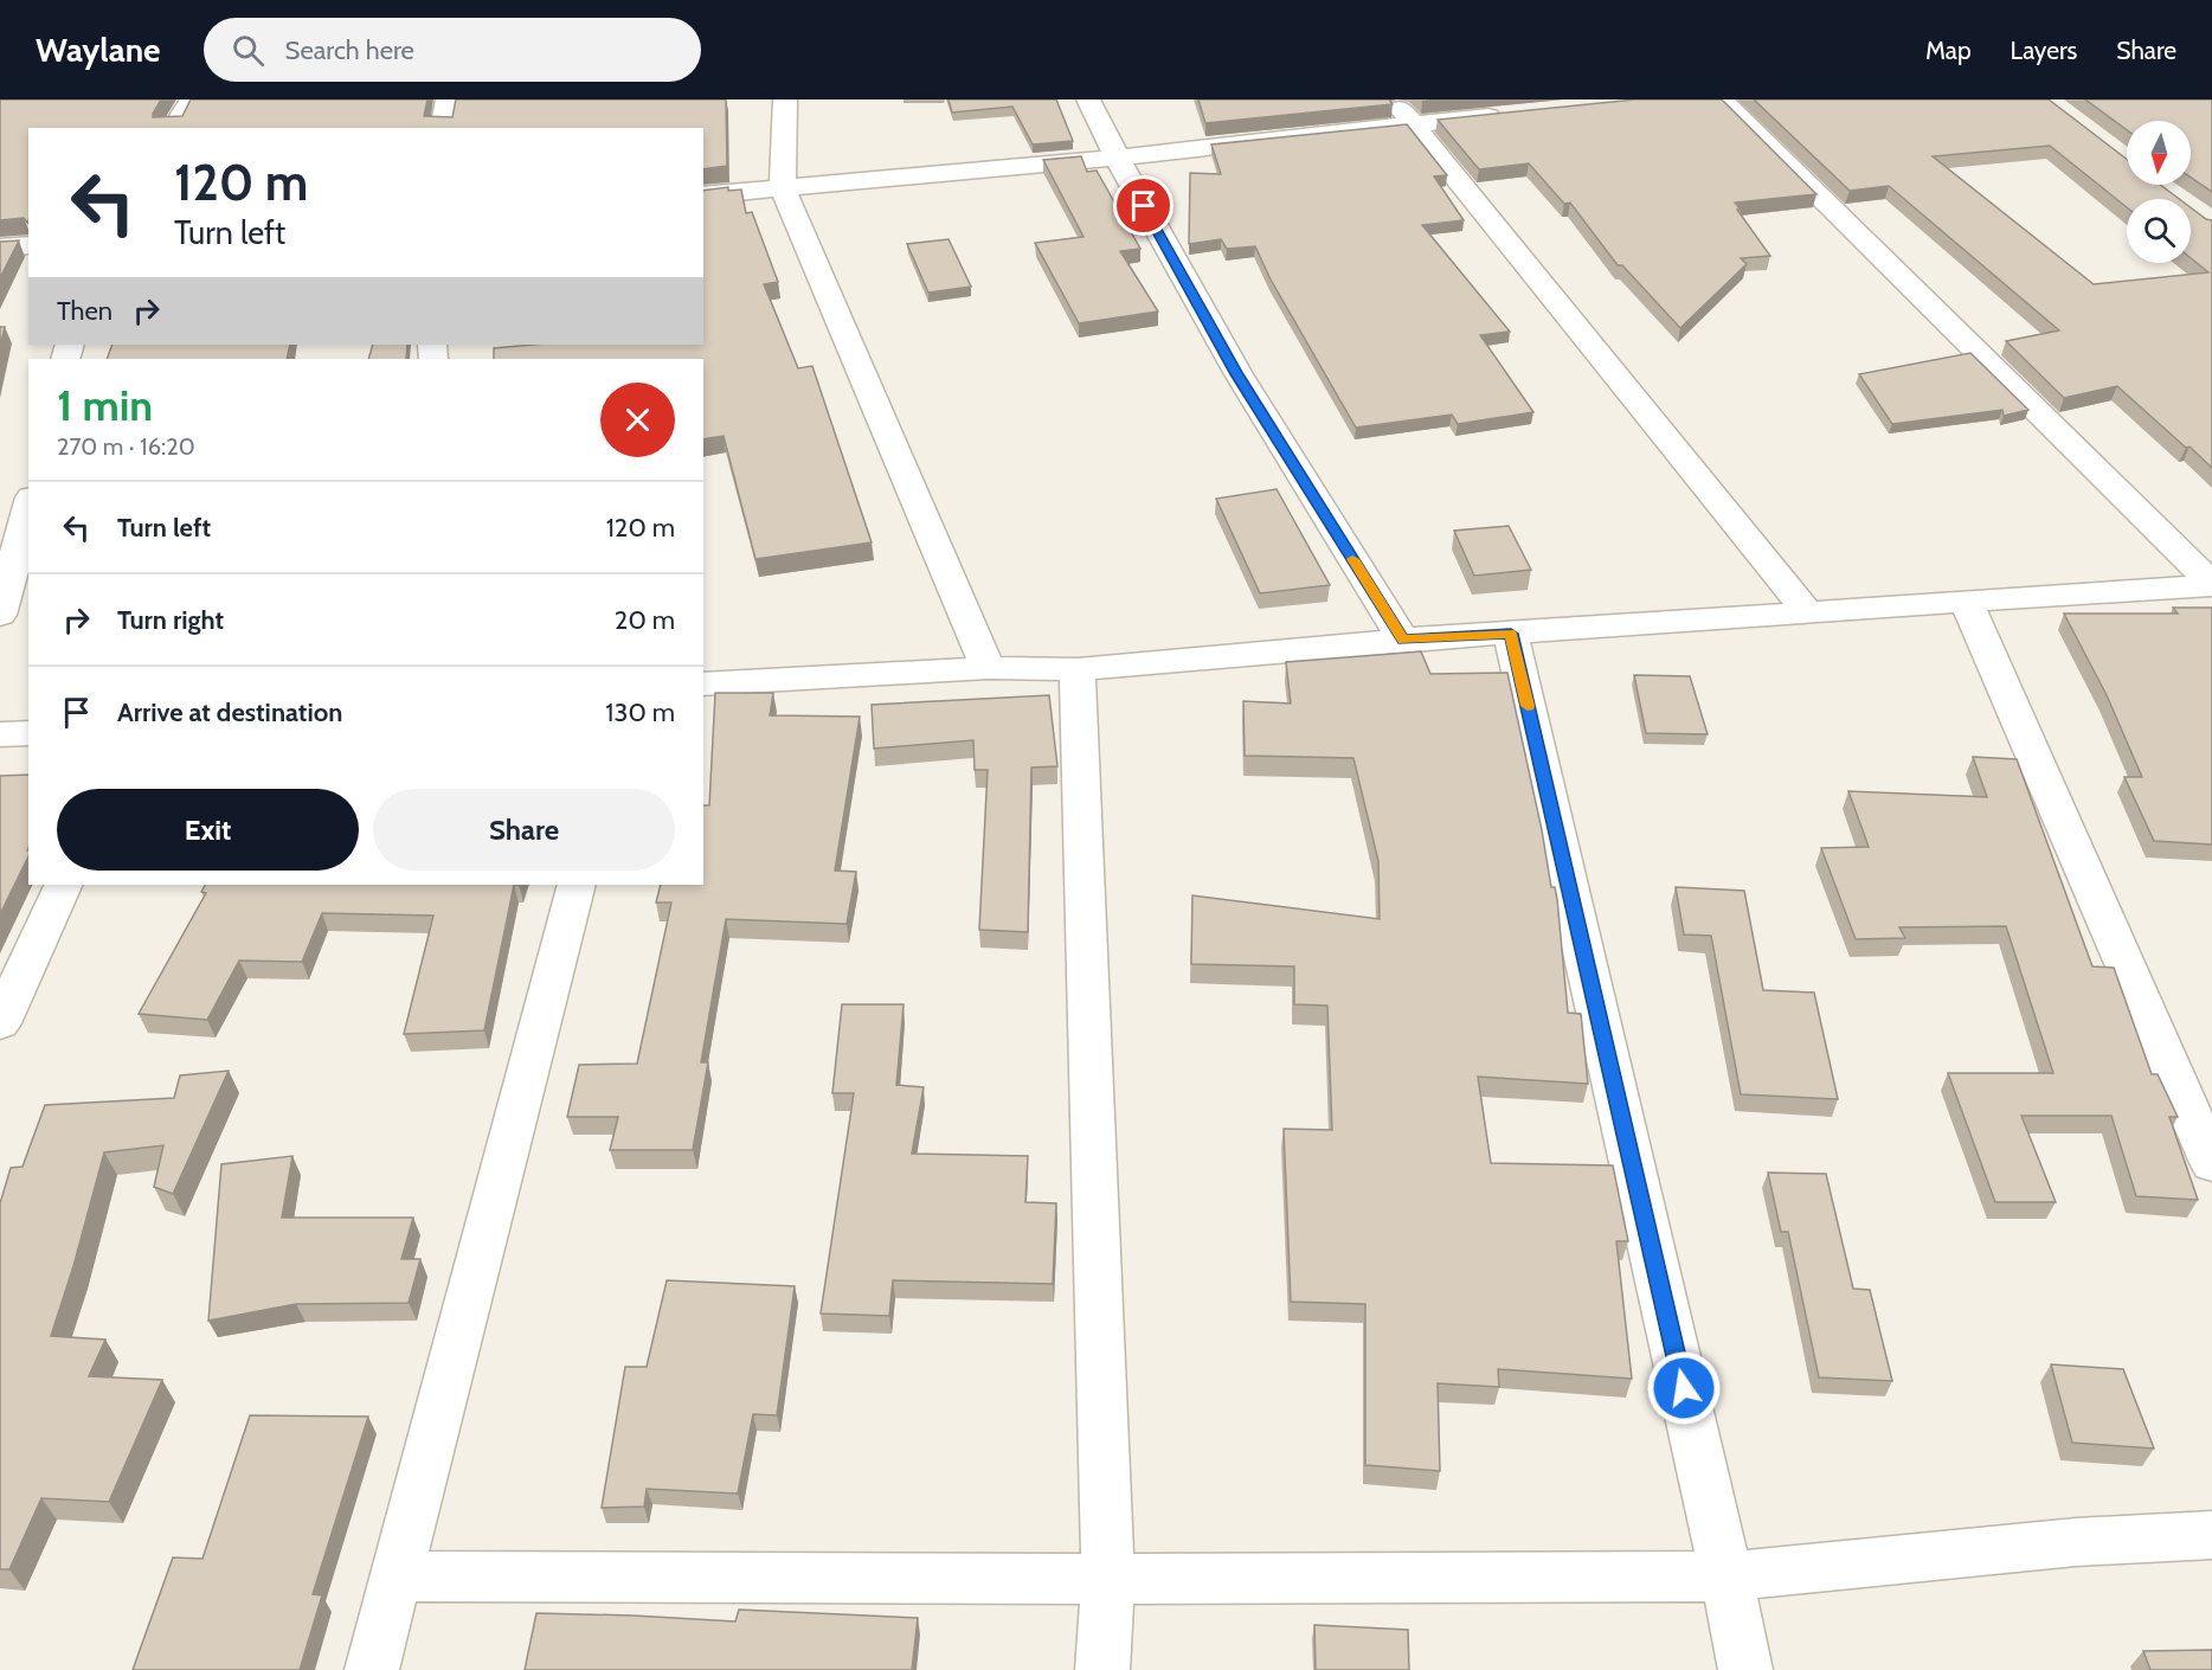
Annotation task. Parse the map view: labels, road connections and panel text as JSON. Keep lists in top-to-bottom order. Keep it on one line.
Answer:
{"north":"bottom","page":{"header":"Waylane","search":"Search here","nav":["Map","Layers","Share"],"turn":["120 m","Turn left"],"then":"Then","heading":["1 min","270 m · 16:20"],"list":[{"name":"Turn left","value":"120 m"},{"name":"Turn right","value":"20 m"},{"name":"Arrive at destination","value":"130 m"}],"buttons":["Exit","Share"]}}
